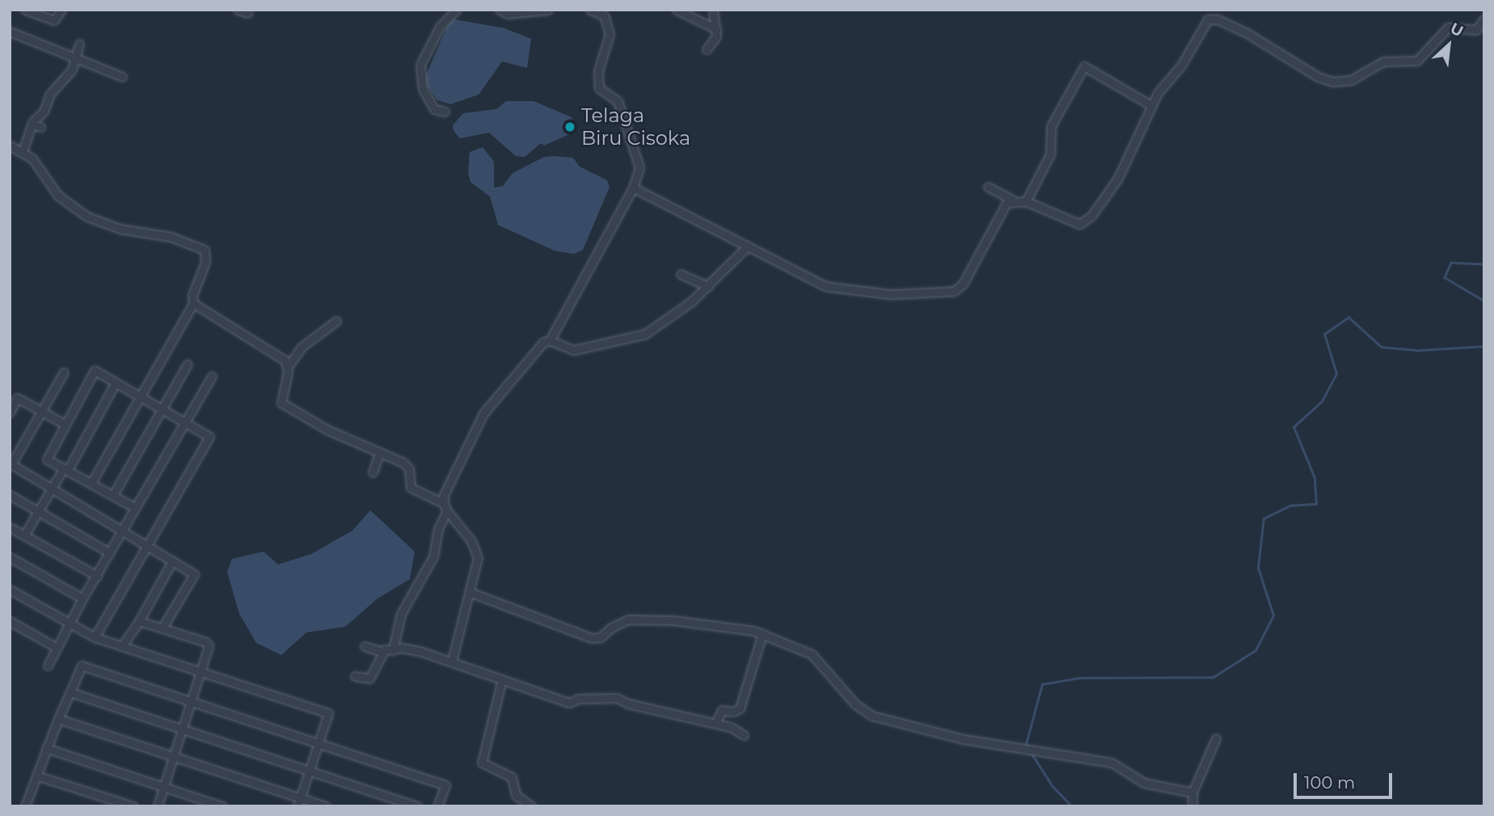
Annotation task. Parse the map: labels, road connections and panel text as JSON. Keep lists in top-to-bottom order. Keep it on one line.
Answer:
{"places":["Telaga Biru Cisoka"],"scale_bar":"100 m","north":"top right"}
